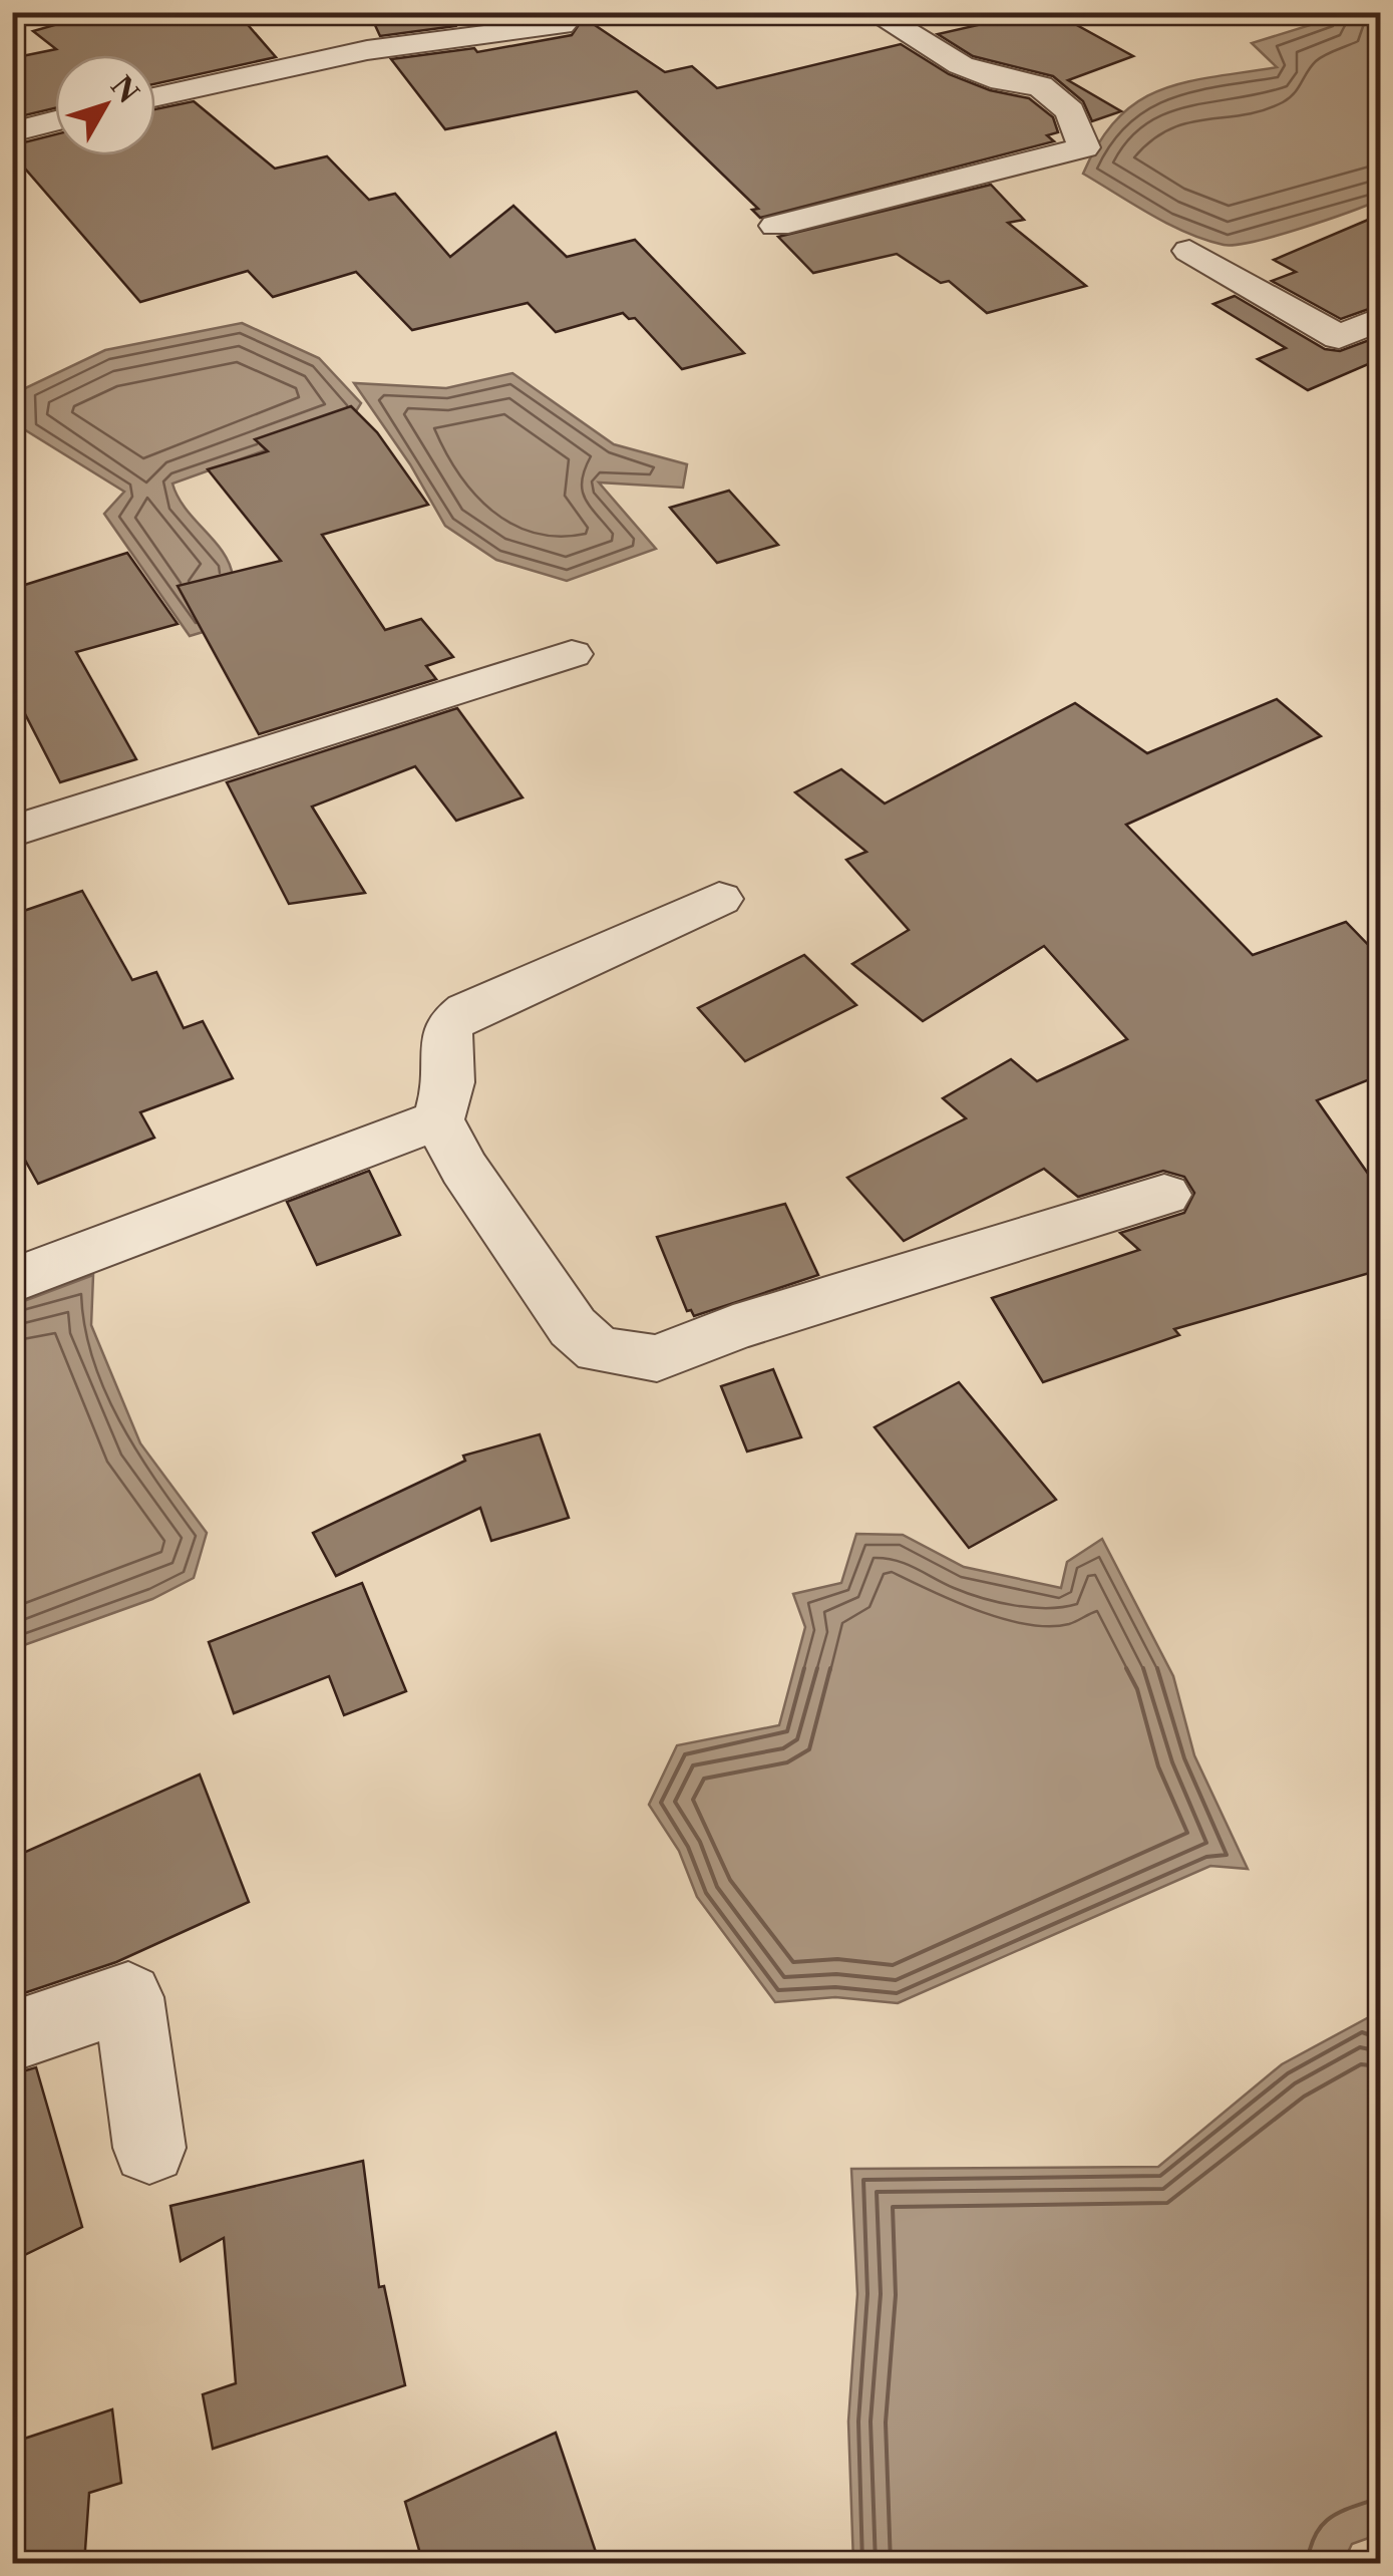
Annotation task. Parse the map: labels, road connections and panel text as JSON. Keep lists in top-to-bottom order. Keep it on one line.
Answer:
{"north":"top right"}
